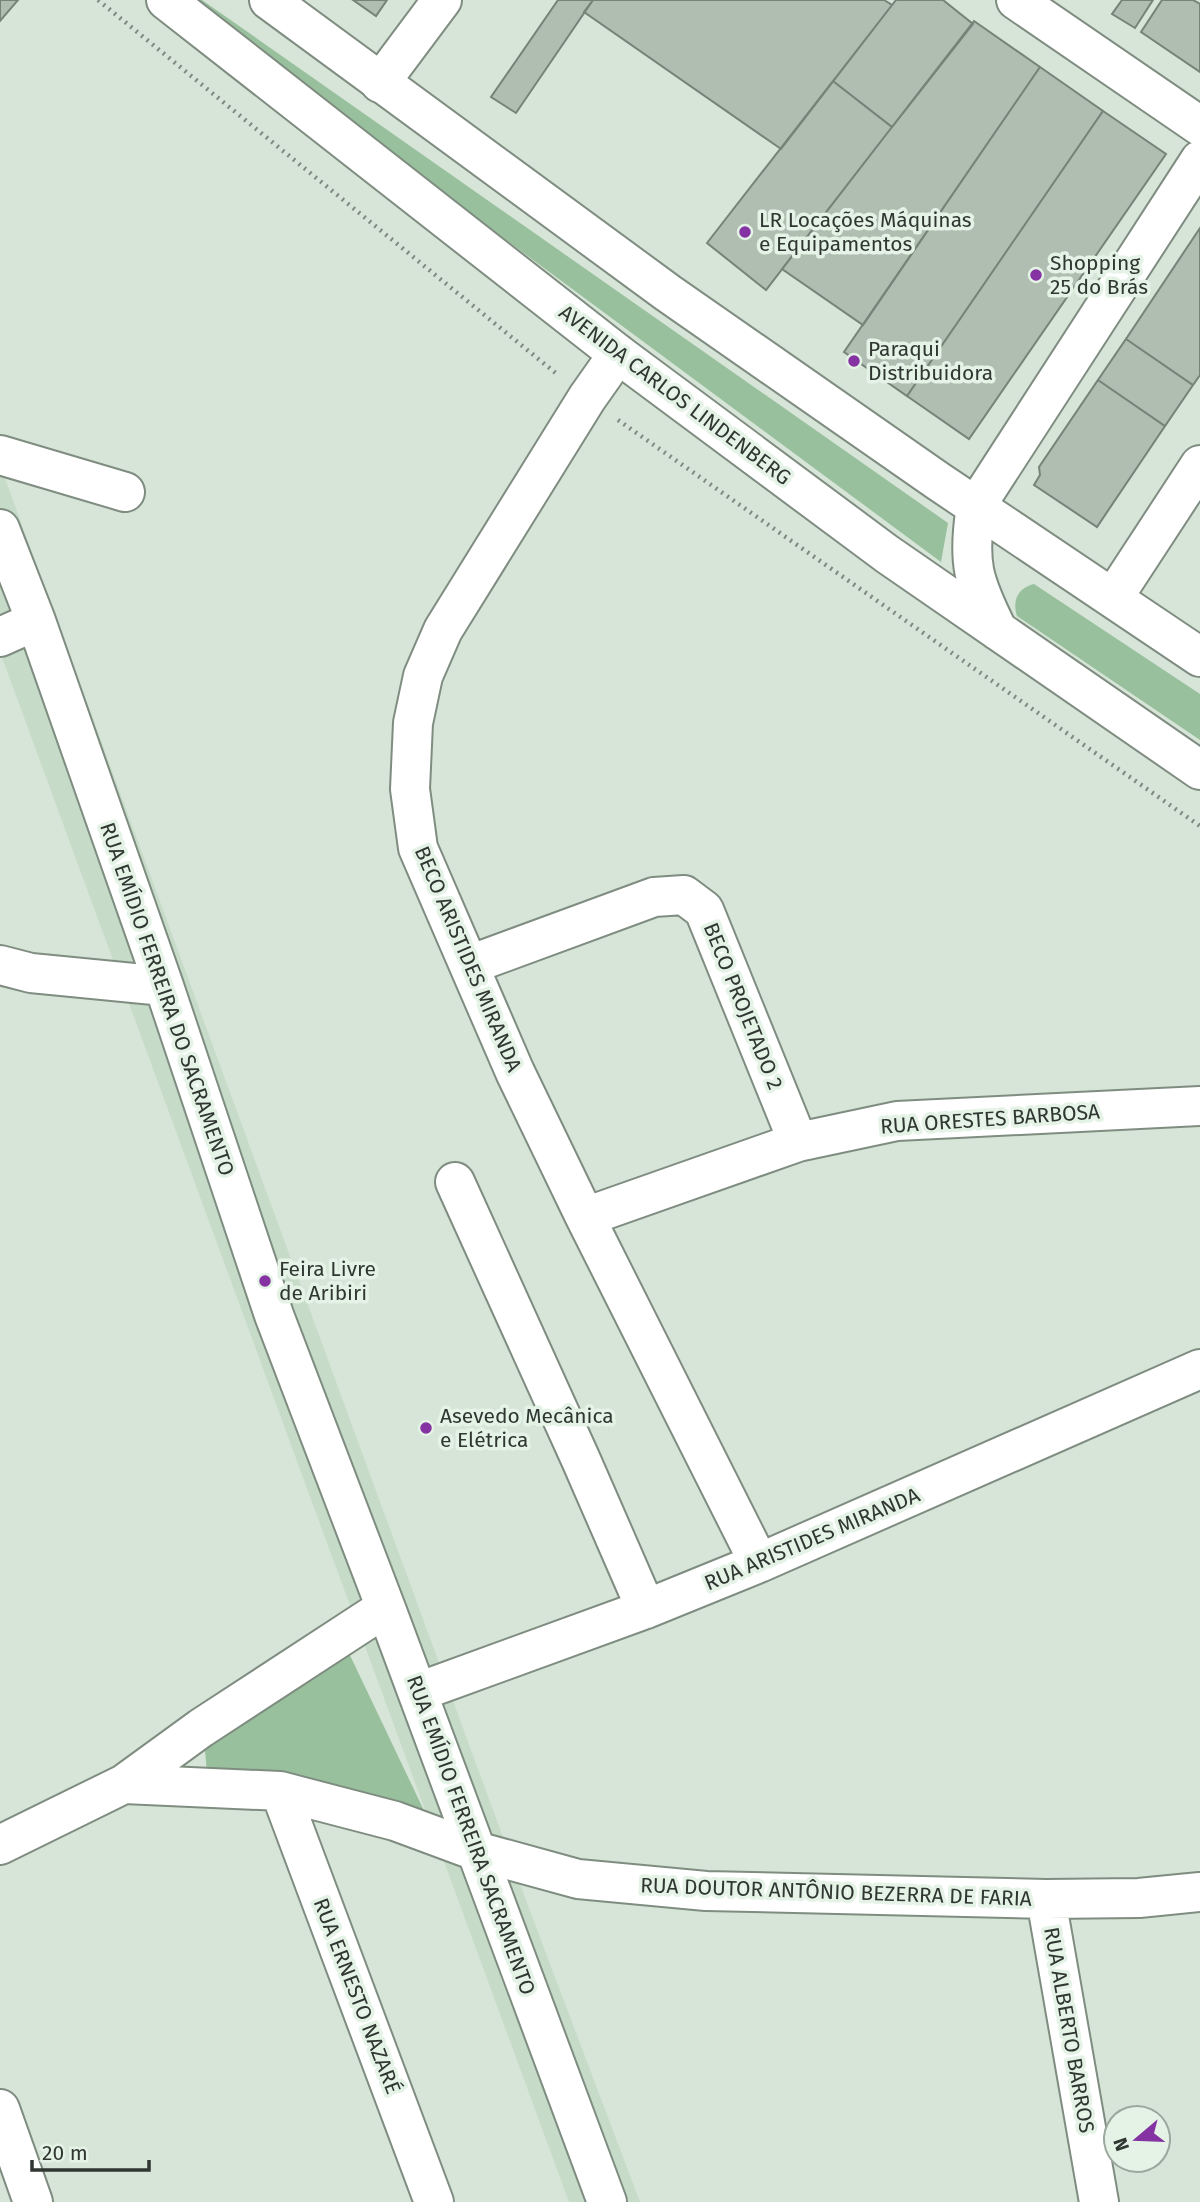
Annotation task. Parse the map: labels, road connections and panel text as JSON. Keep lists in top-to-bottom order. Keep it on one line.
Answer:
{"streets":{"street":["AVENIDA CARLOS LINDENBERG","BECO ARISTIDES MIRANDA","RUA EMÍDIO FERREIRA DO SACRAMENTO","BECO PROJETADO 2","RUA ORESTES BARBOSA","RUA ARISTIDES MIRANDA","RUA EMÍDIO FERREIRA SACRAMENTO","RUA DOUTOR ANTÔNIO BEZERRA DE FARIA","RUA ERNESTO NAZARÉ","RUA ALBERTO BARROS"]},"crossings":[["AVENIDA CARLOS LINDENBERG","BECO ARISTIDES MIRANDA"],["BECO ARISTIDES MIRANDA","BECO PROJETADO 2"],["BECO ARISTIDES MIRANDA","RUA ORESTES BARBOSA"],["BECO ARISTIDES MIRANDA","RUA ARISTIDES MIRANDA"],["RUA EMÍDIO FERREIRA DO SACRAMENTO","RUA EMÍDIO FERREIRA SACRAMENTO"],["BECO PROJETADO 2","RUA ORESTES BARBOSA"],["RUA ARISTIDES MIRANDA","RUA EMÍDIO FERREIRA SACRAMENTO"],["RUA EMÍDIO FERREIRA SACRAMENTO","RUA DOUTOR ANTÔNIO BEZERRA DE FARIA"],["RUA DOUTOR ANTÔNIO BEZERRA DE FARIA","RUA ERNESTO NAZARÉ"],["RUA DOUTOR ANTÔNIO BEZERRA DE FARIA","RUA ALBERTO BARROS"]],"places":["LR Locações Máquinas e Equipamentos","Shopping 25 do Brás","Paraqui Distribuidora","Feira Livre de Aribiri","Asevedo Mecânica e Elétrica"],"scale_bar":"20 m","north":"left"}
